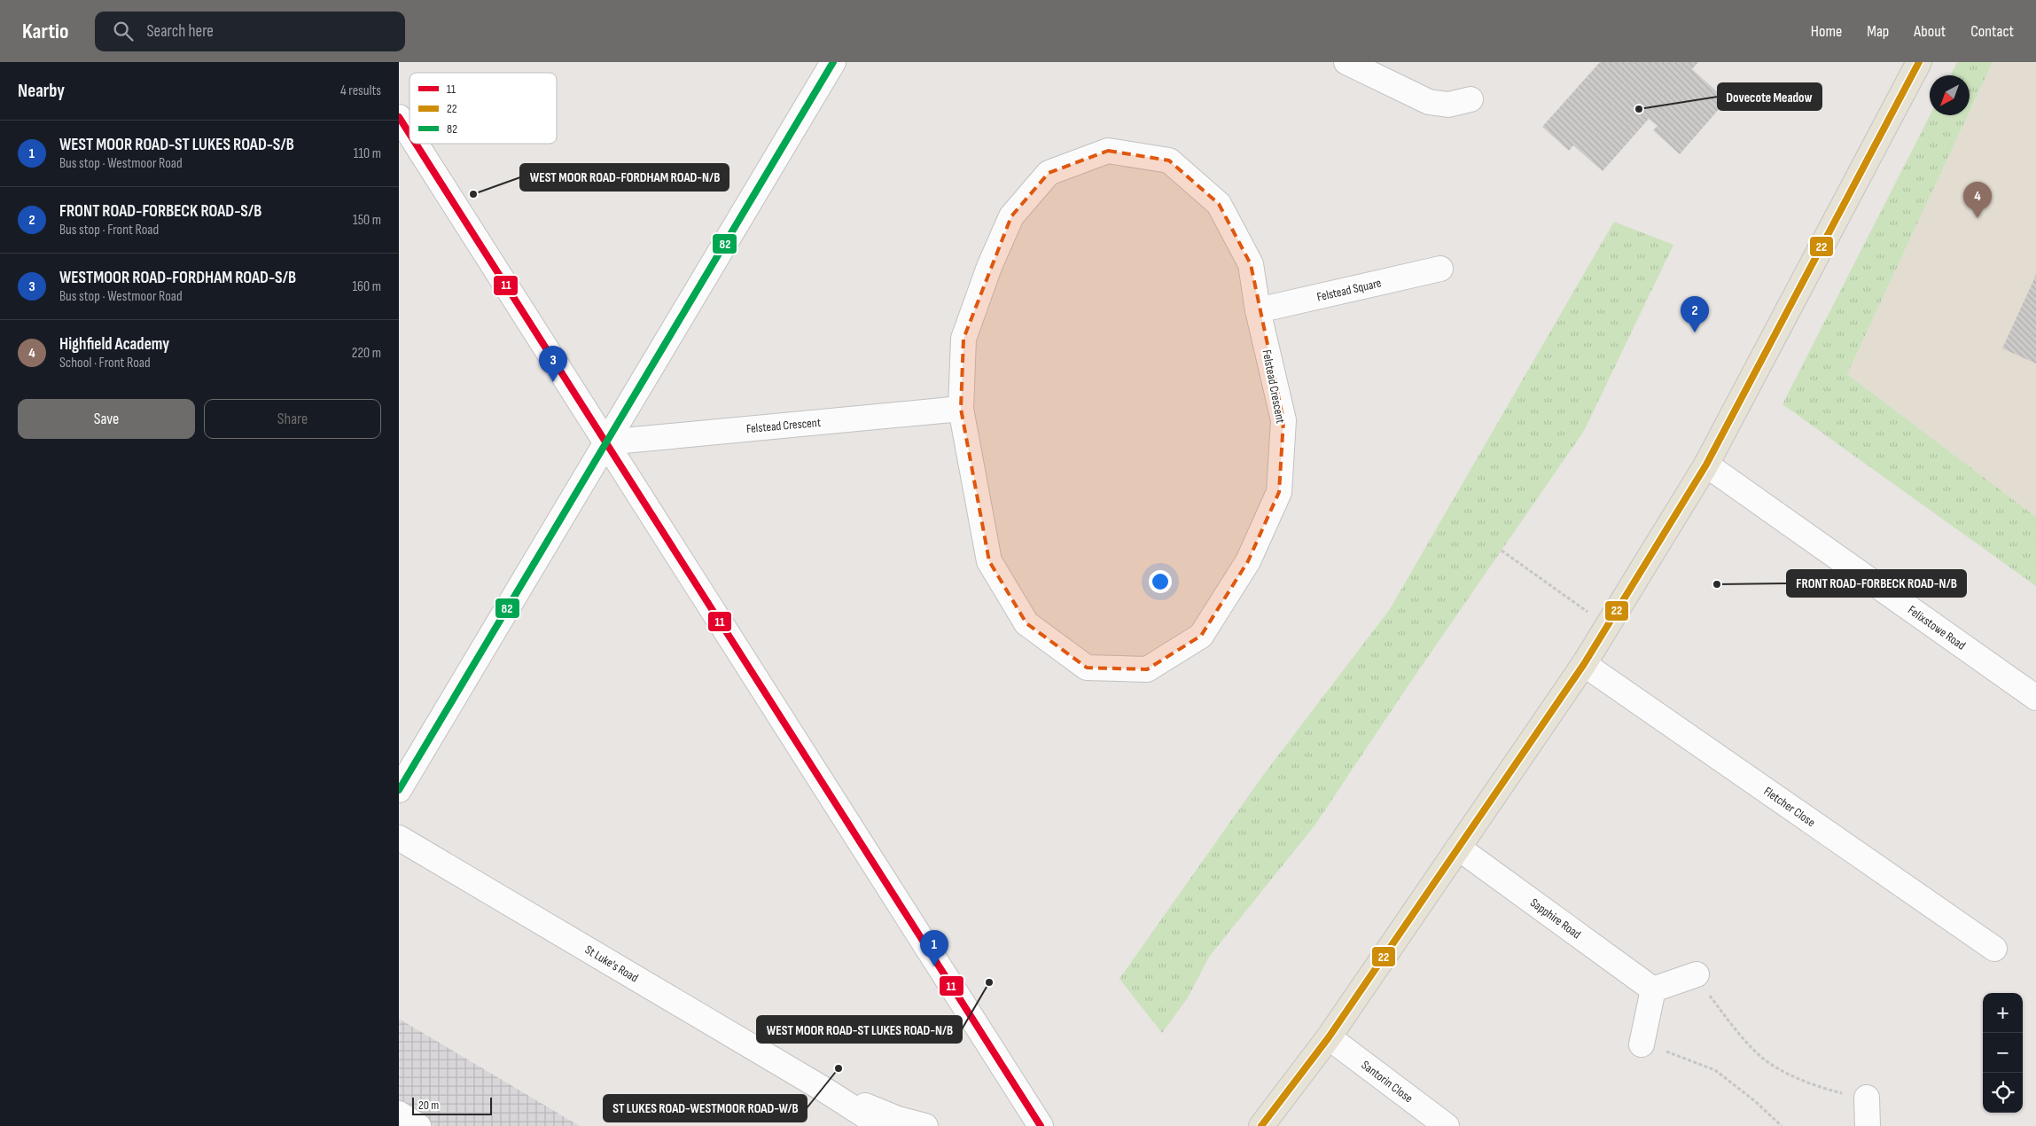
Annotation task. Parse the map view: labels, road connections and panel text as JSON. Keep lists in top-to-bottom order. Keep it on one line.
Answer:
{"streets":{"street":["Felstead Square","Felstead Crescent","Felixstowe Road","Fletcher Close","Sapphire Road","St Luke's Road","Santorin Close"]},"crossings":[["Felstead Square","Felstead Crescent"]],"places":["Dovecote Meadow","WEST MOOR ROAD-FORDHAM ROAD-N/B","FRONT ROAD-FORBECK ROAD-N/B","WEST MOOR ROAD-ST LUKES ROAD-N/B","ST LUKES ROAD-WESTMOOR ROAD-W/B"],"lines":["transit line 22","transit line 82","transit line 11"],"legend":["11","22","82"],"scale_bar":"20 m","north":"bottom left","page":{"header":"Kartio","search":"Search here","nav":["Home","Map","About","Contact"],"heading":["Nearby","4 results"],"list":[{"mark":"1","name":"WEST MOOR ROAD-ST LUKES ROAD-S/B","note":"Bus stop · Westmoor Road","value":"110 m"},{"mark":"2","name":"FRONT ROAD-FORBECK ROAD-S/B","note":"Bus stop · Front Road","value":"150 m"},{"mark":"3","name":"WESTMOOR ROAD-FORDHAM ROAD-S/B","note":"Bus stop · Westmoor Road","value":"160 m"},{"mark":"4","name":"Highfield Academy","note":"School · Front Road","value":"220 m"}],"pins":["4","2","3","1"],"buttons":["Save","Share"],"map_buttons":["+","−"],"scale":"20 m"}}
